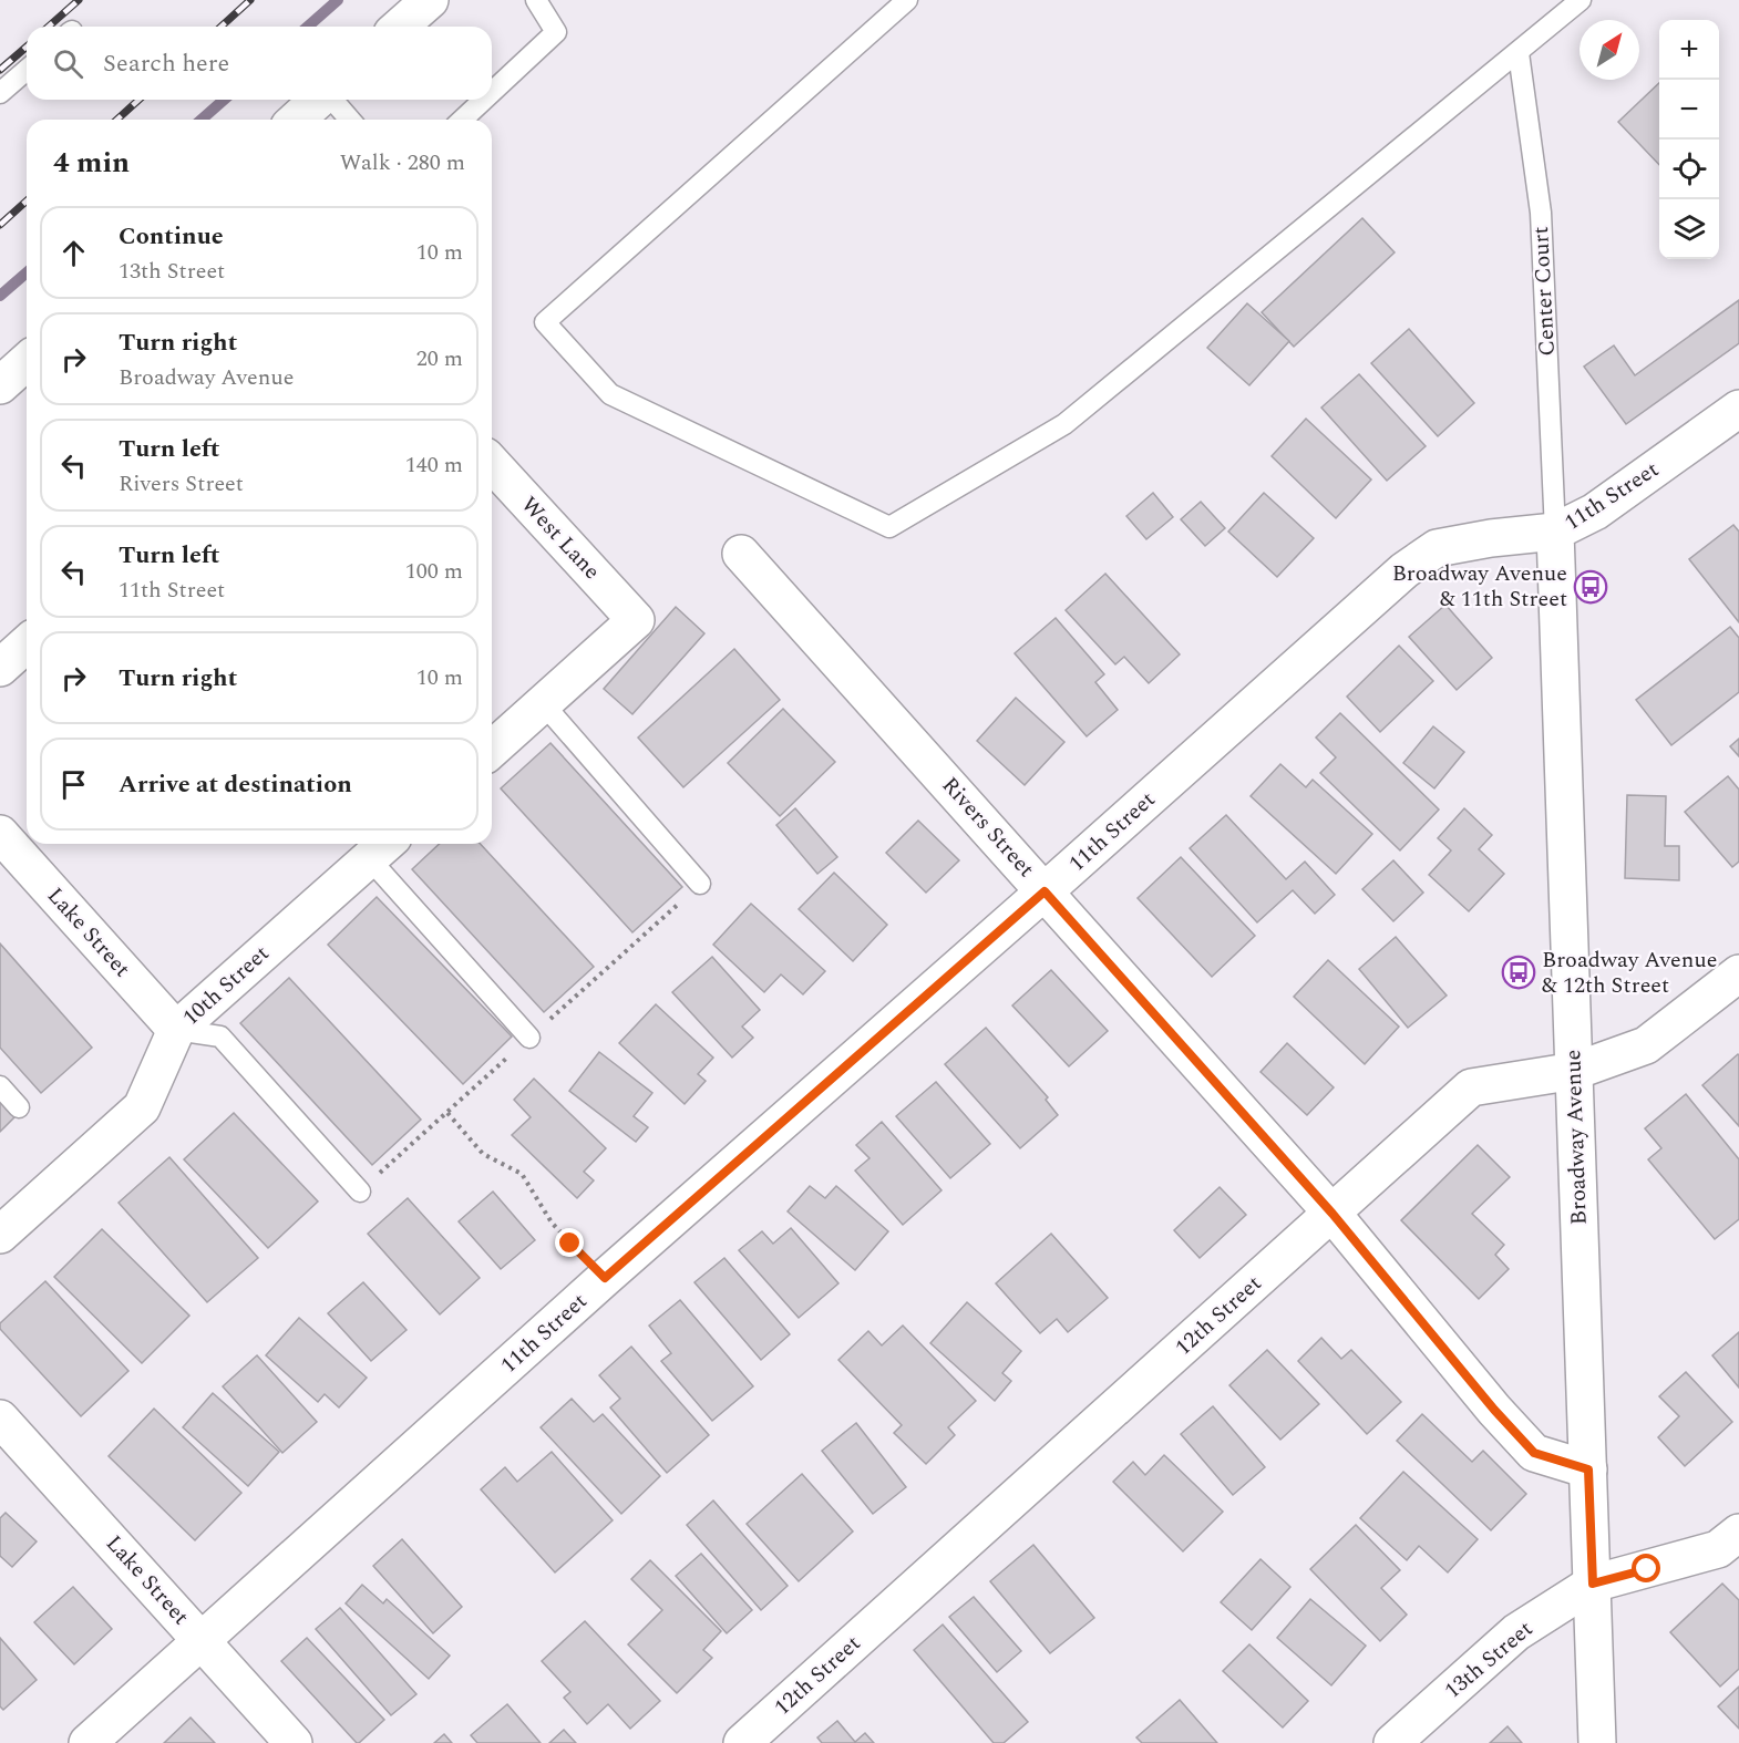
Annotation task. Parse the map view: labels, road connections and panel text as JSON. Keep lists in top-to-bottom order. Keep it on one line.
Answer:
{"streets":{"street":["11th Street","West Lane","Rivers Street","Lake Street","10th Street","Broadway Avenue","12th Street","13th Street"],"lane":["Center Court"]},"crossings":[["Center Court","11th Street"],["Center Court","Broadway Avenue"],["11th Street","Rivers Street"],["11th Street","Lake Street"],["11th Street","Broadway Avenue"],["Rivers Street","Broadway Avenue"],["Rivers Street","12th Street"],["Lake Street","10th Street"],["Broadway Avenue","12th Street"],["Broadway Avenue","13th Street"]],"places":{"bus stop":["Broadway Avenue & 11th Street","Broadway Avenue & 12th Street"]},"north":"top right","page":{"map_buttons":["+","−"],"search":"Search here","heading":["4 min","Walk · 280 m"],"list":[["Continue","13th Street","10 m"],["Turn right","Broadway Avenue","20 m"],["Turn left","Rivers Street","140 m"],["Turn left","11th Street","100 m"],["Turn right","10 m"],"Arrive at destination"]}}
